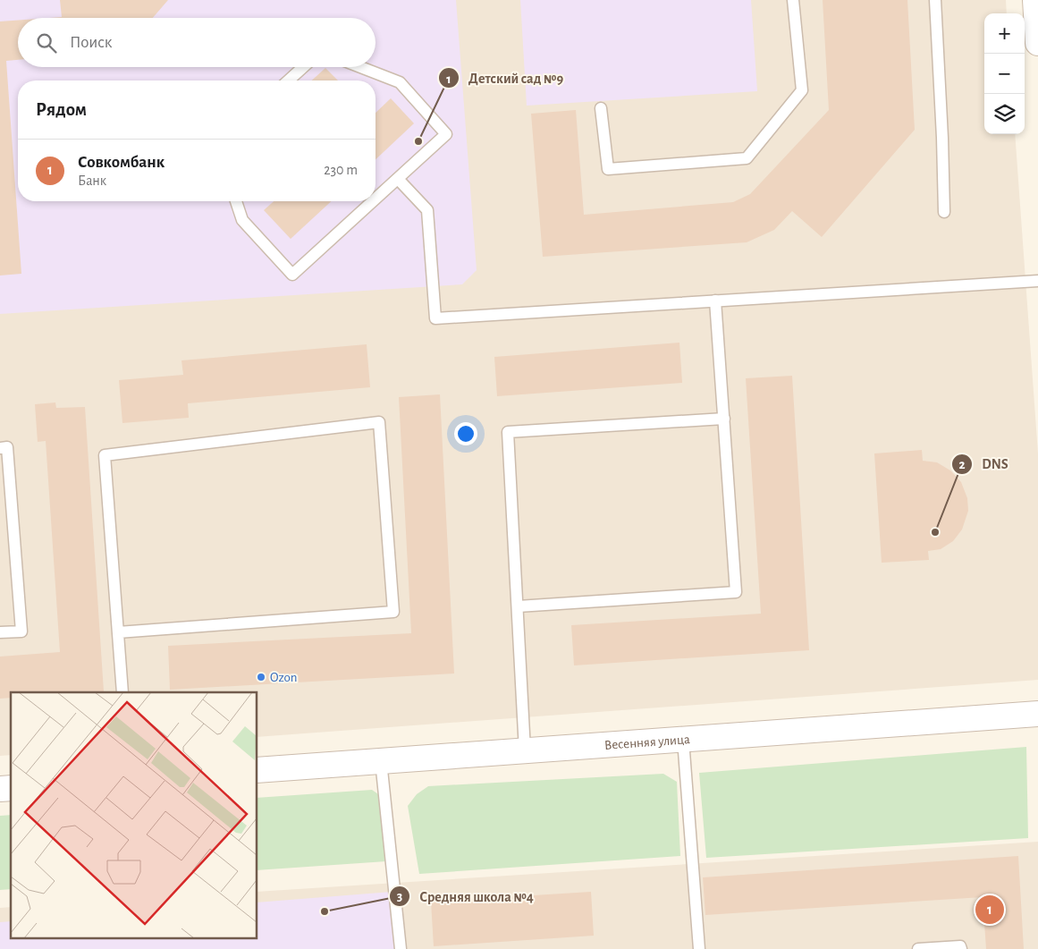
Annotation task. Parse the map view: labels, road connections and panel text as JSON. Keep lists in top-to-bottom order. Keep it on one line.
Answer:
{"streets":{"street":["Весенняя улица"]},"places":["Детский сад №9","DNS","Ozon","Средняя школа №4"],"page":{"map_buttons":["+","−"],"search":"Поиск","heading":"Рядом","list":[{"mark":"1","name":"Совкомбанк","note":"Банк","value":"230 m"}],"pins":"1"}}
